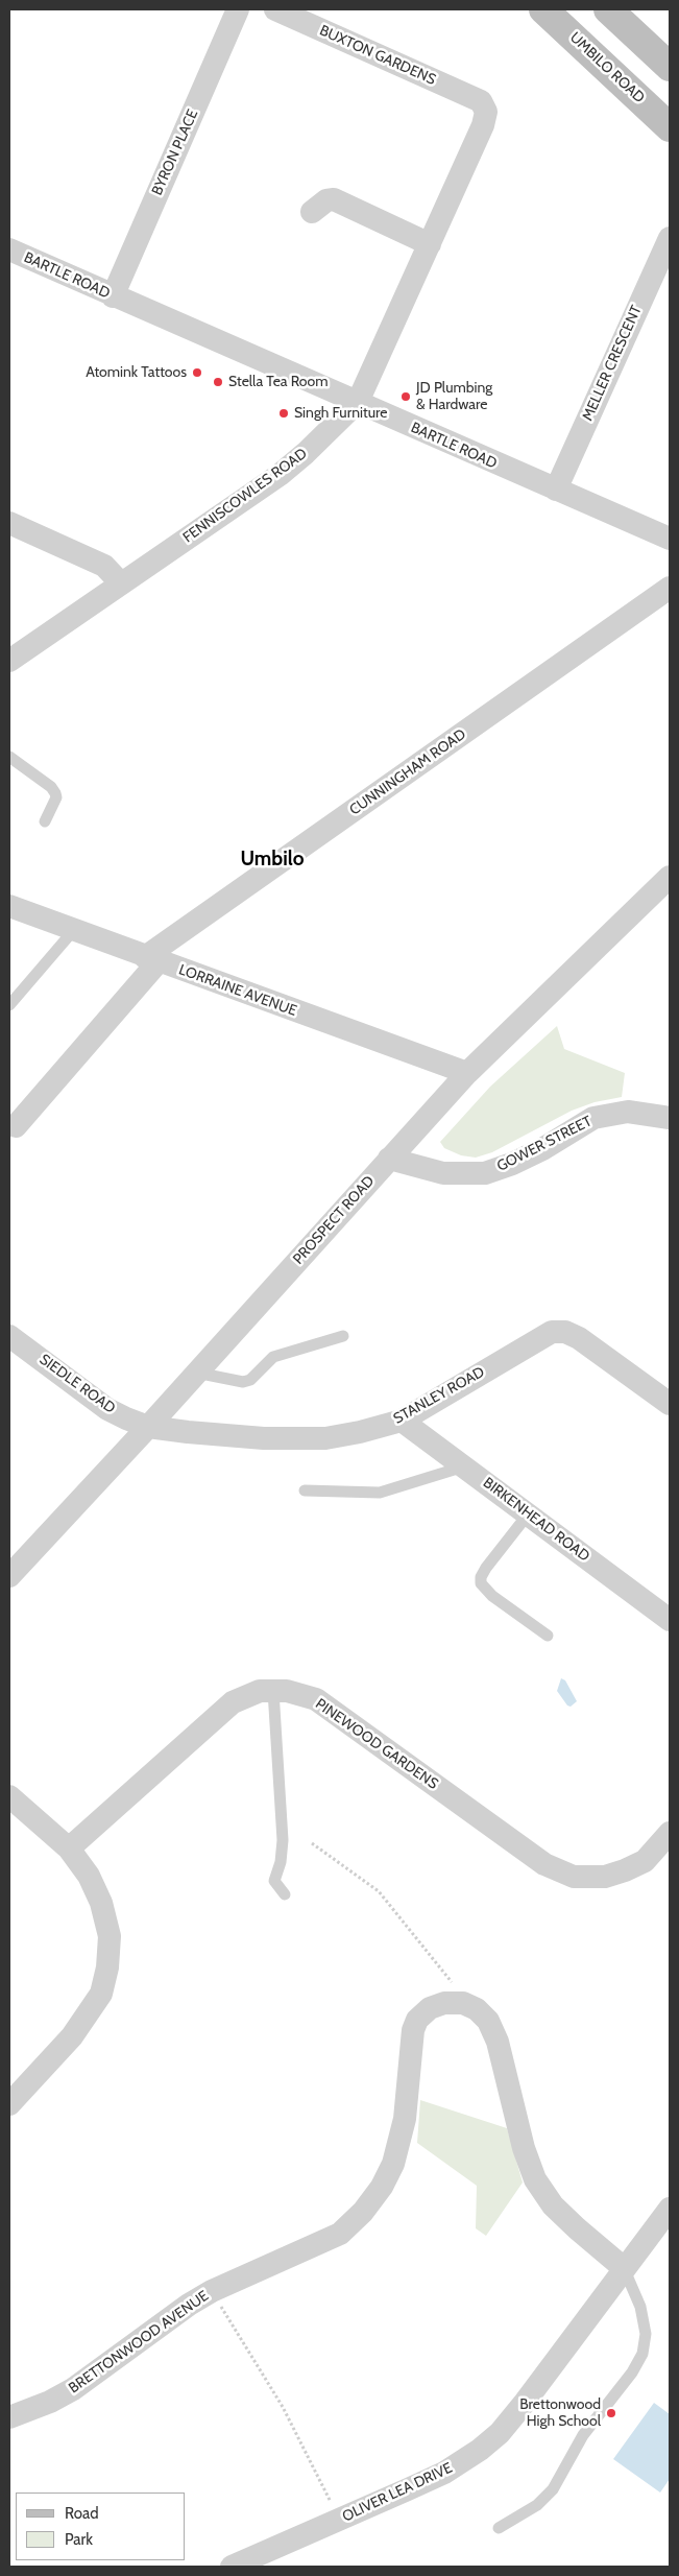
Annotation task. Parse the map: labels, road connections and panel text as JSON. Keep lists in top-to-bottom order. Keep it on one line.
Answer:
{"streets":{"main road":["UMBILO ROAD"],"street":["BUXTON GARDENS","BYRON PLACE","BARTLE ROAD","MELLER CRESCENT","FENNISCOWLES ROAD","CUNNINGHAM ROAD","LORRAINE AVENUE","GOWER STREET","PROSPECT ROAD","SIEDLE ROAD","STANLEY ROAD","BIRKENHEAD ROAD","PINEWOOD GARDENS","BRETTONWOOD AVENUE","OLIVER LEA DRIVE"]},"crossings":[["BUXTON GARDENS","FENNISCOWLES ROAD"],["BYRON PLACE","BARTLE ROAD"],["BARTLE ROAD","MELLER CRESCENT"],["BARTLE ROAD","FENNISCOWLES ROAD"],["CUNNINGHAM ROAD","LORRAINE AVENUE"],["LORRAINE AVENUE","PROSPECT ROAD"],["GOWER STREET","PROSPECT ROAD"],["PROSPECT ROAD","SIEDLE ROAD"],["PROSPECT ROAD","STANLEY ROAD"],["SIEDLE ROAD","STANLEY ROAD"],["STANLEY ROAD","BIRKENHEAD ROAD"]],"districts":["Umbilo"],"places":["Atomink Tattoos","Stella Tea Room","JD Plumbing & Hardware","Singh Furniture","Brettonwood High School"],"legend":["Road","Park"]}
